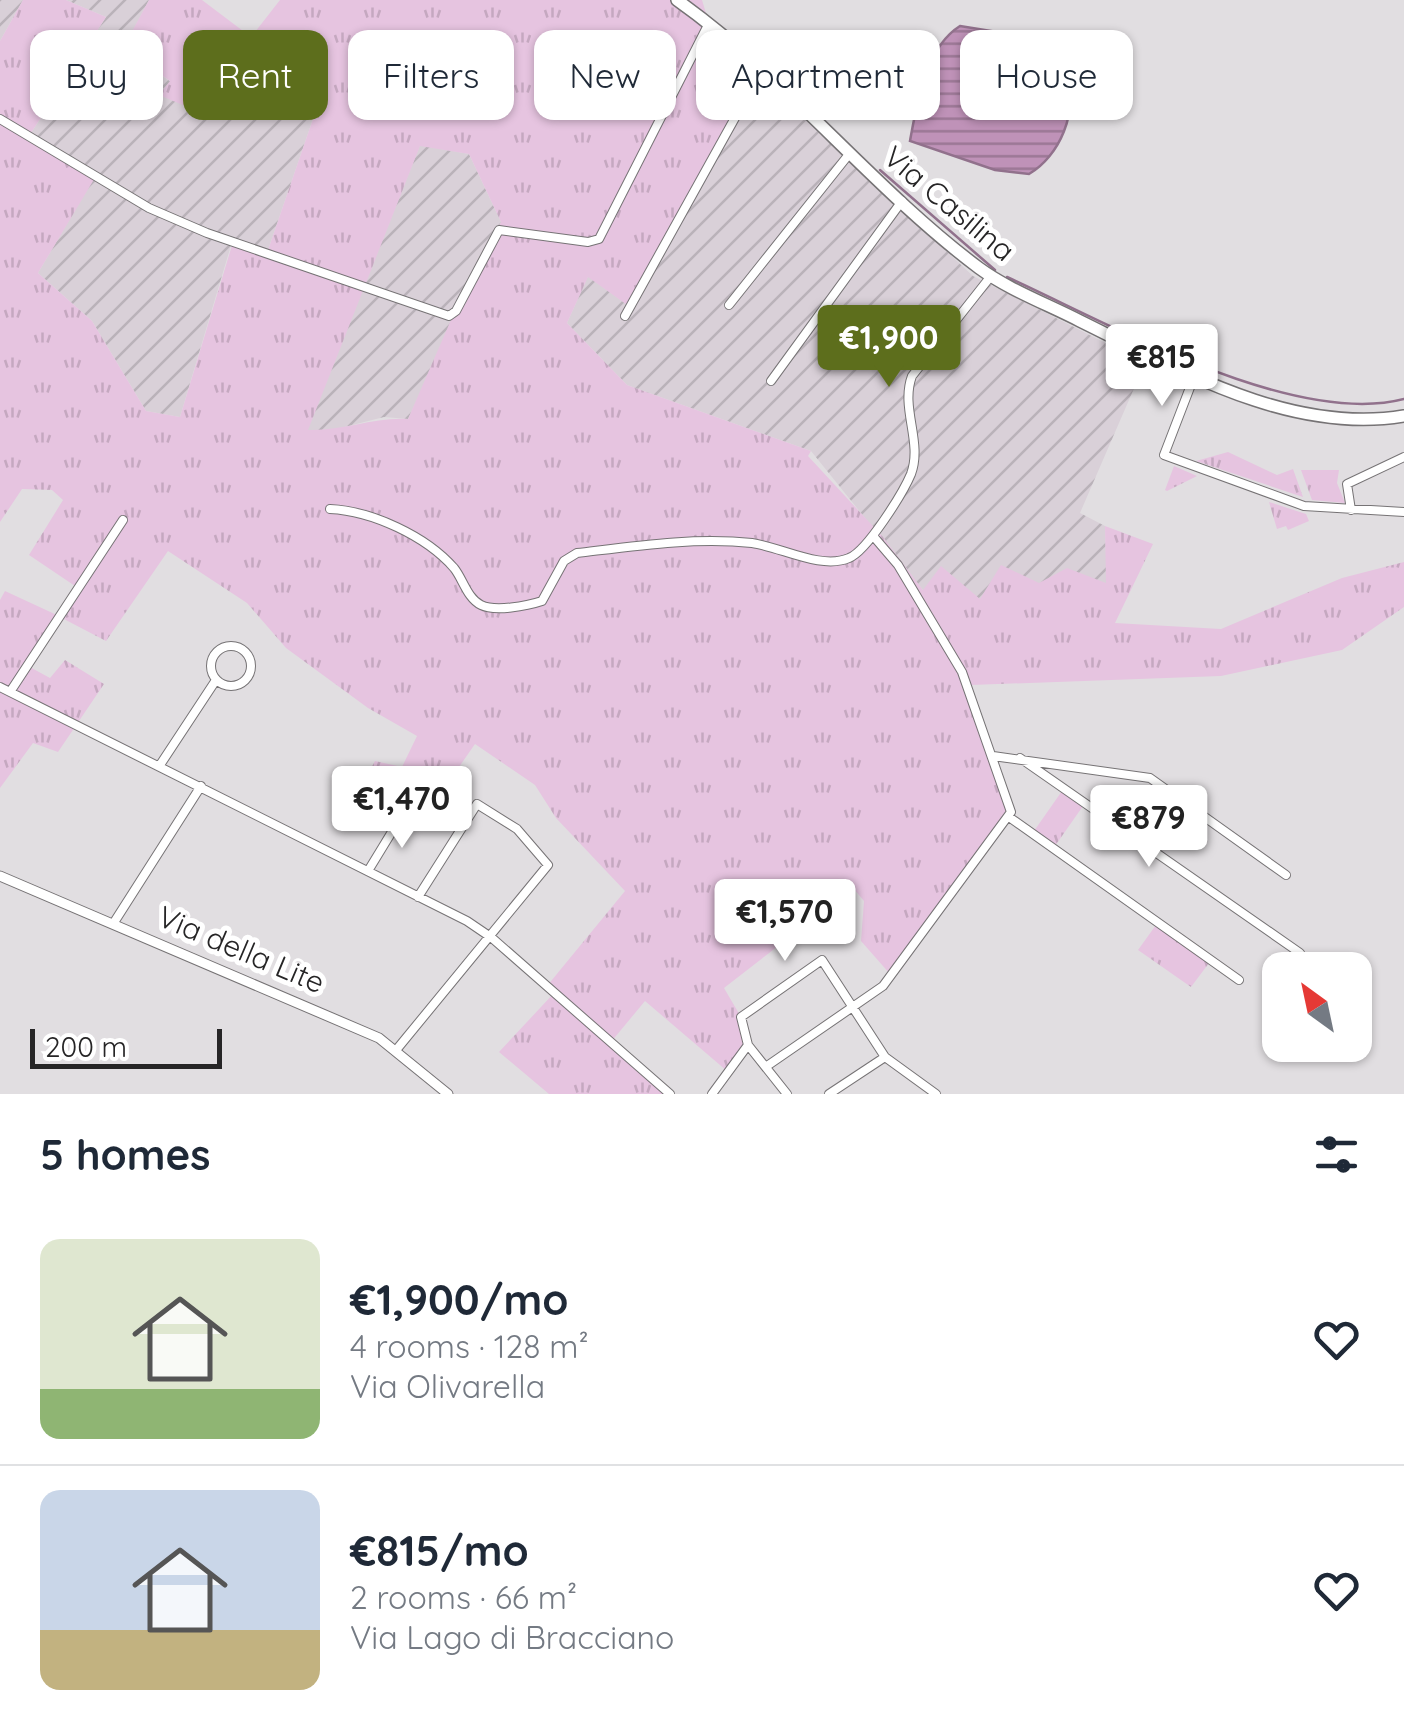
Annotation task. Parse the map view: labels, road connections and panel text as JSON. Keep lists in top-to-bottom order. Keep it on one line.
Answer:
{"streets":{"main road":["Via Casilina"],"street":["Via della Lite"]},"scale_bar":"200 m","north":"top left","page":{"chip":["Buy","Rent","Filters","New","Apartment","House"],"price":["€1,900","€815","€1,470","€879","€1,570"],"scale":"200 m","heading":"5 homes","list":[{"name":"€1,900/mo","note":"4 rooms · 128 m² · Via Olivarella"},{"name":"€815/mo","note":"2 rooms · 66 m² · Via Lago di Bracciano"}]}}
